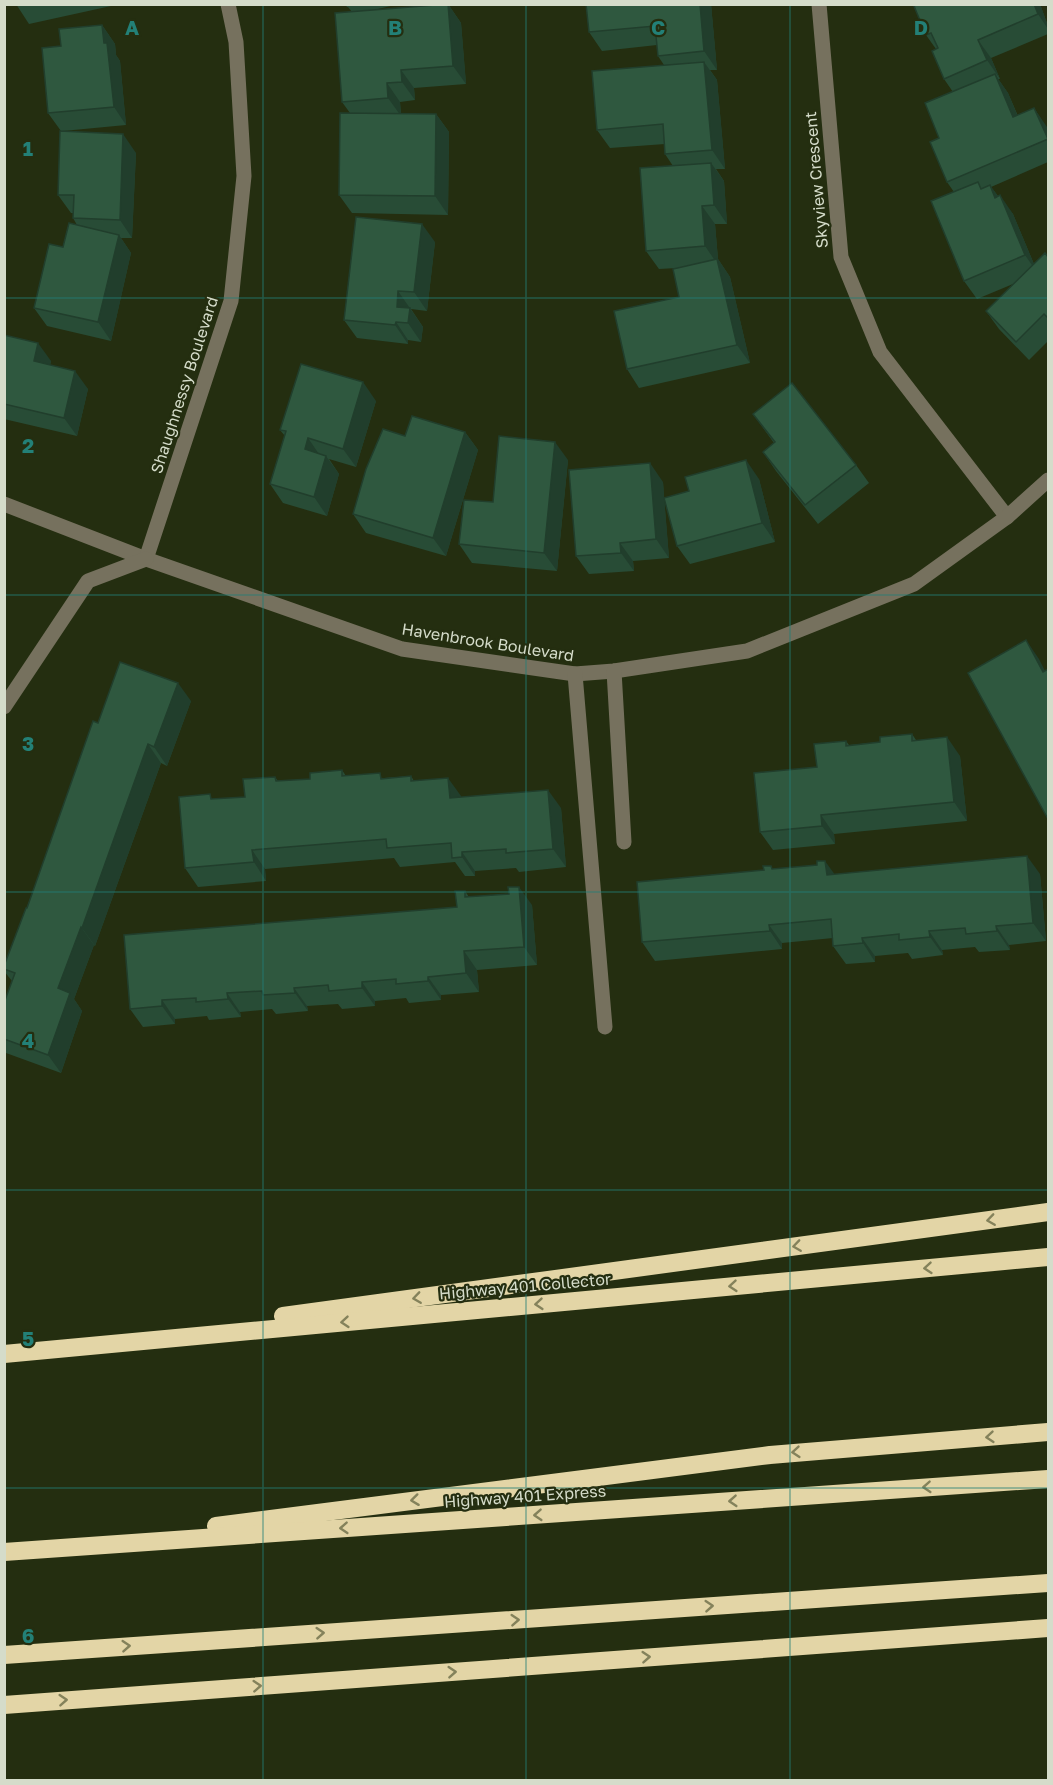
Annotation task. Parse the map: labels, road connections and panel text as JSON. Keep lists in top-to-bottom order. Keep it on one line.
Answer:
{"streets":{"highway":["Highway 401 Collector","Highway 401 Express"],"street":["Skyview Crescent","Shaughnessy Boulevard","Havenbrook Boulevard"]},"crossings":[["Skyview Crescent","Havenbrook Boulevard"],["Shaughnessy Boulevard","Havenbrook Boulevard"]],"grid":{"columns":["A","B","C","D"],"rows":["1","2","3","4","5","6"]}}
